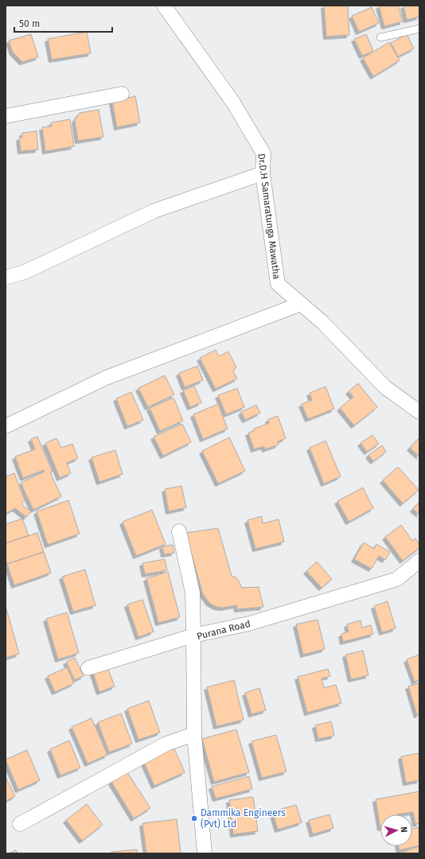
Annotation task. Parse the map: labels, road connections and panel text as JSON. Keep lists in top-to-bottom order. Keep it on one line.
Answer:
{"streets":{"street":["Dr.D.H Samaratunga Mawatha","Purana Road"]},"places":["Dammika Engineers (Pvt) Ltd"],"scale_bar":"50 m","north":"right"}
